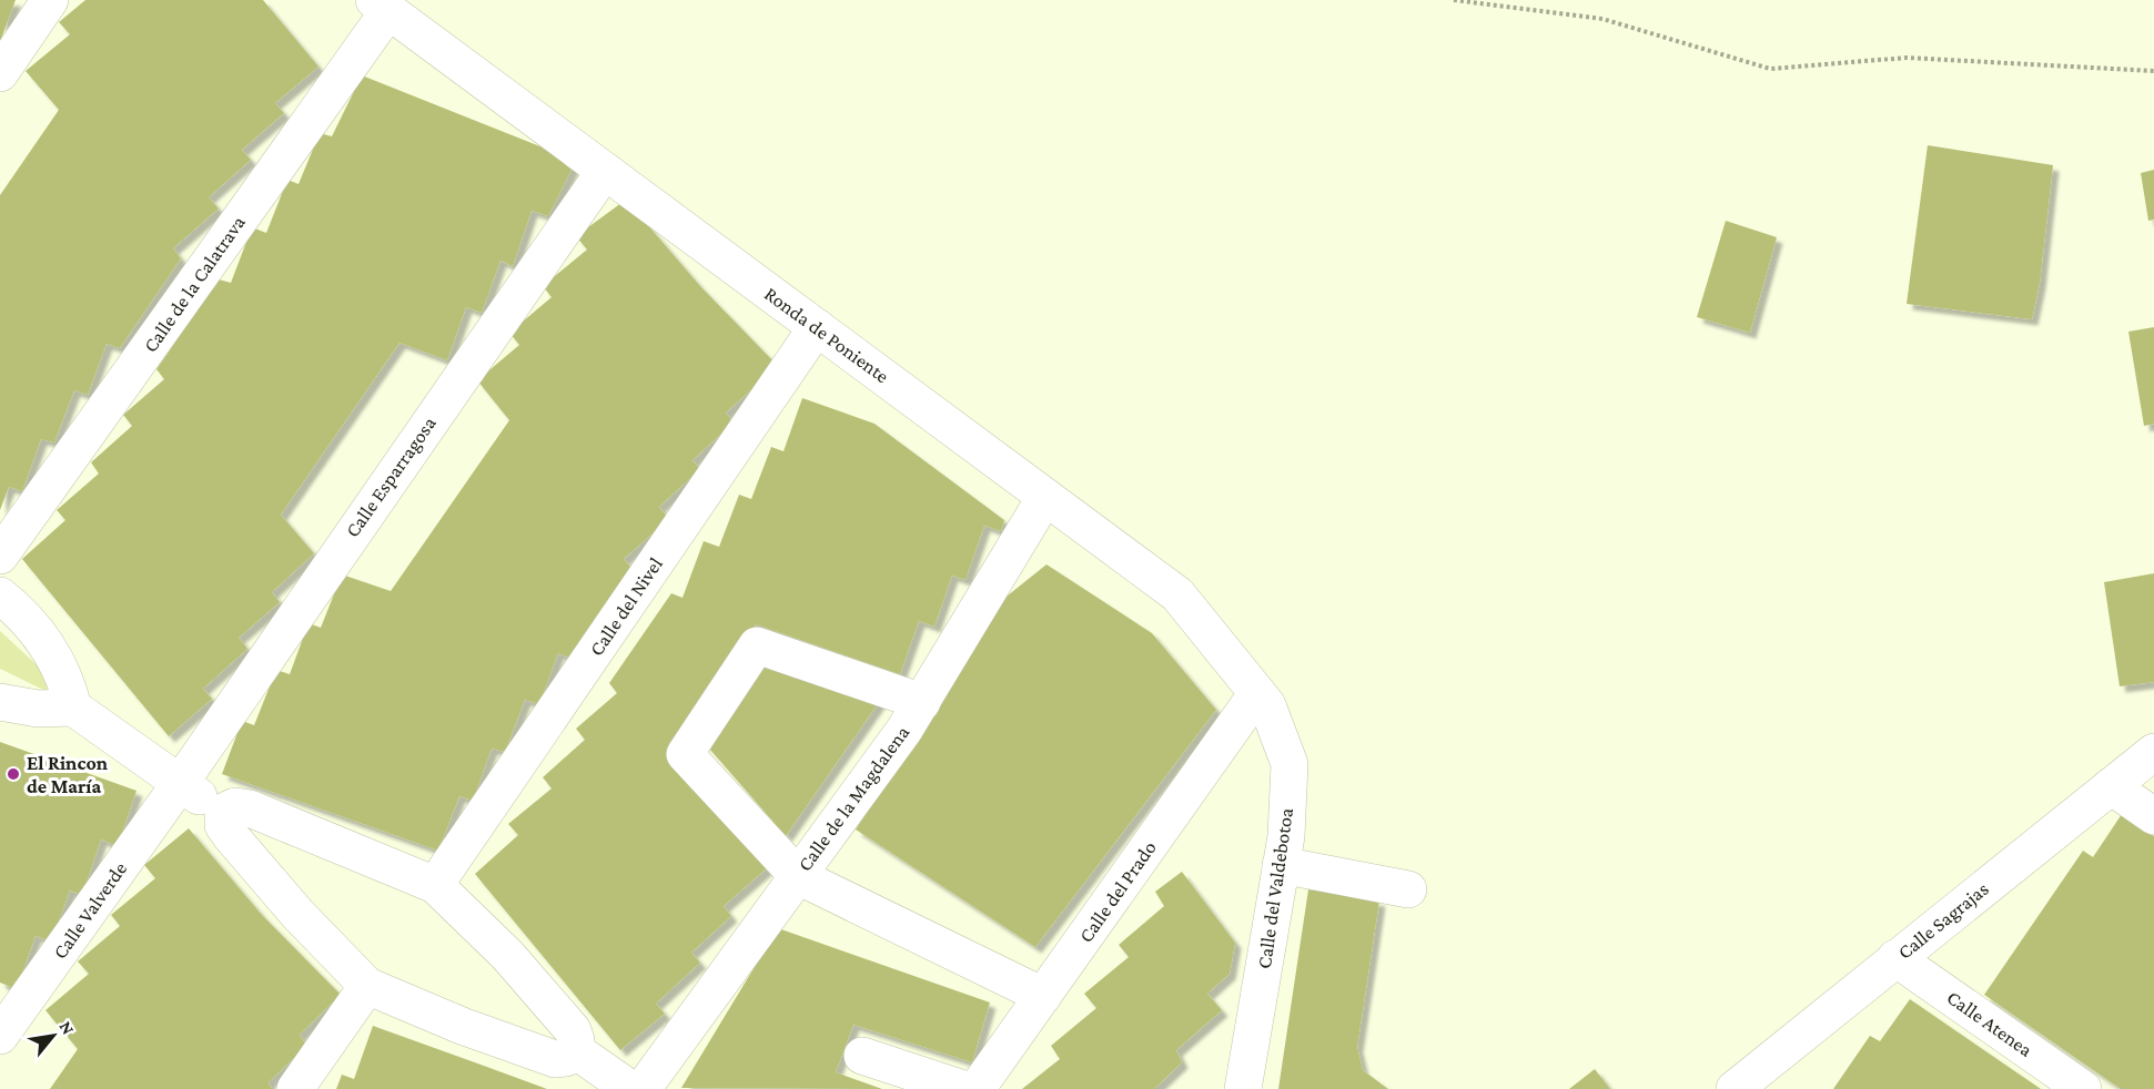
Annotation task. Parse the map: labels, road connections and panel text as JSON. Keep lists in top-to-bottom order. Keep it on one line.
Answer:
{"streets":{"street":["Calle de la Calatrava","Ronda de Poniente","Calle Esparragosa","Calle del Nivel","Calle de la Magdalena","Calle del Valdebotoa","Calle del Prado","Calle Valverde","Calle Sagrajas","Calle Atenea"]},"crossings":[["Calle de la Calatrava","Ronda de Poniente"],["Ronda de Poniente","Calle Esparragosa"],["Ronda de Poniente","Calle del Nivel"],["Ronda de Poniente","Calle de la Magdalena"],["Ronda de Poniente","Calle del Valdebotoa"],["Ronda de Poniente","Calle del Prado"],["Calle Esparragosa","Calle Valverde"],["Calle del Valdebotoa","Calle del Prado"],["Calle Sagrajas","Calle Atenea"]],"places":["El Rincon de María"],"north":"top right"}
